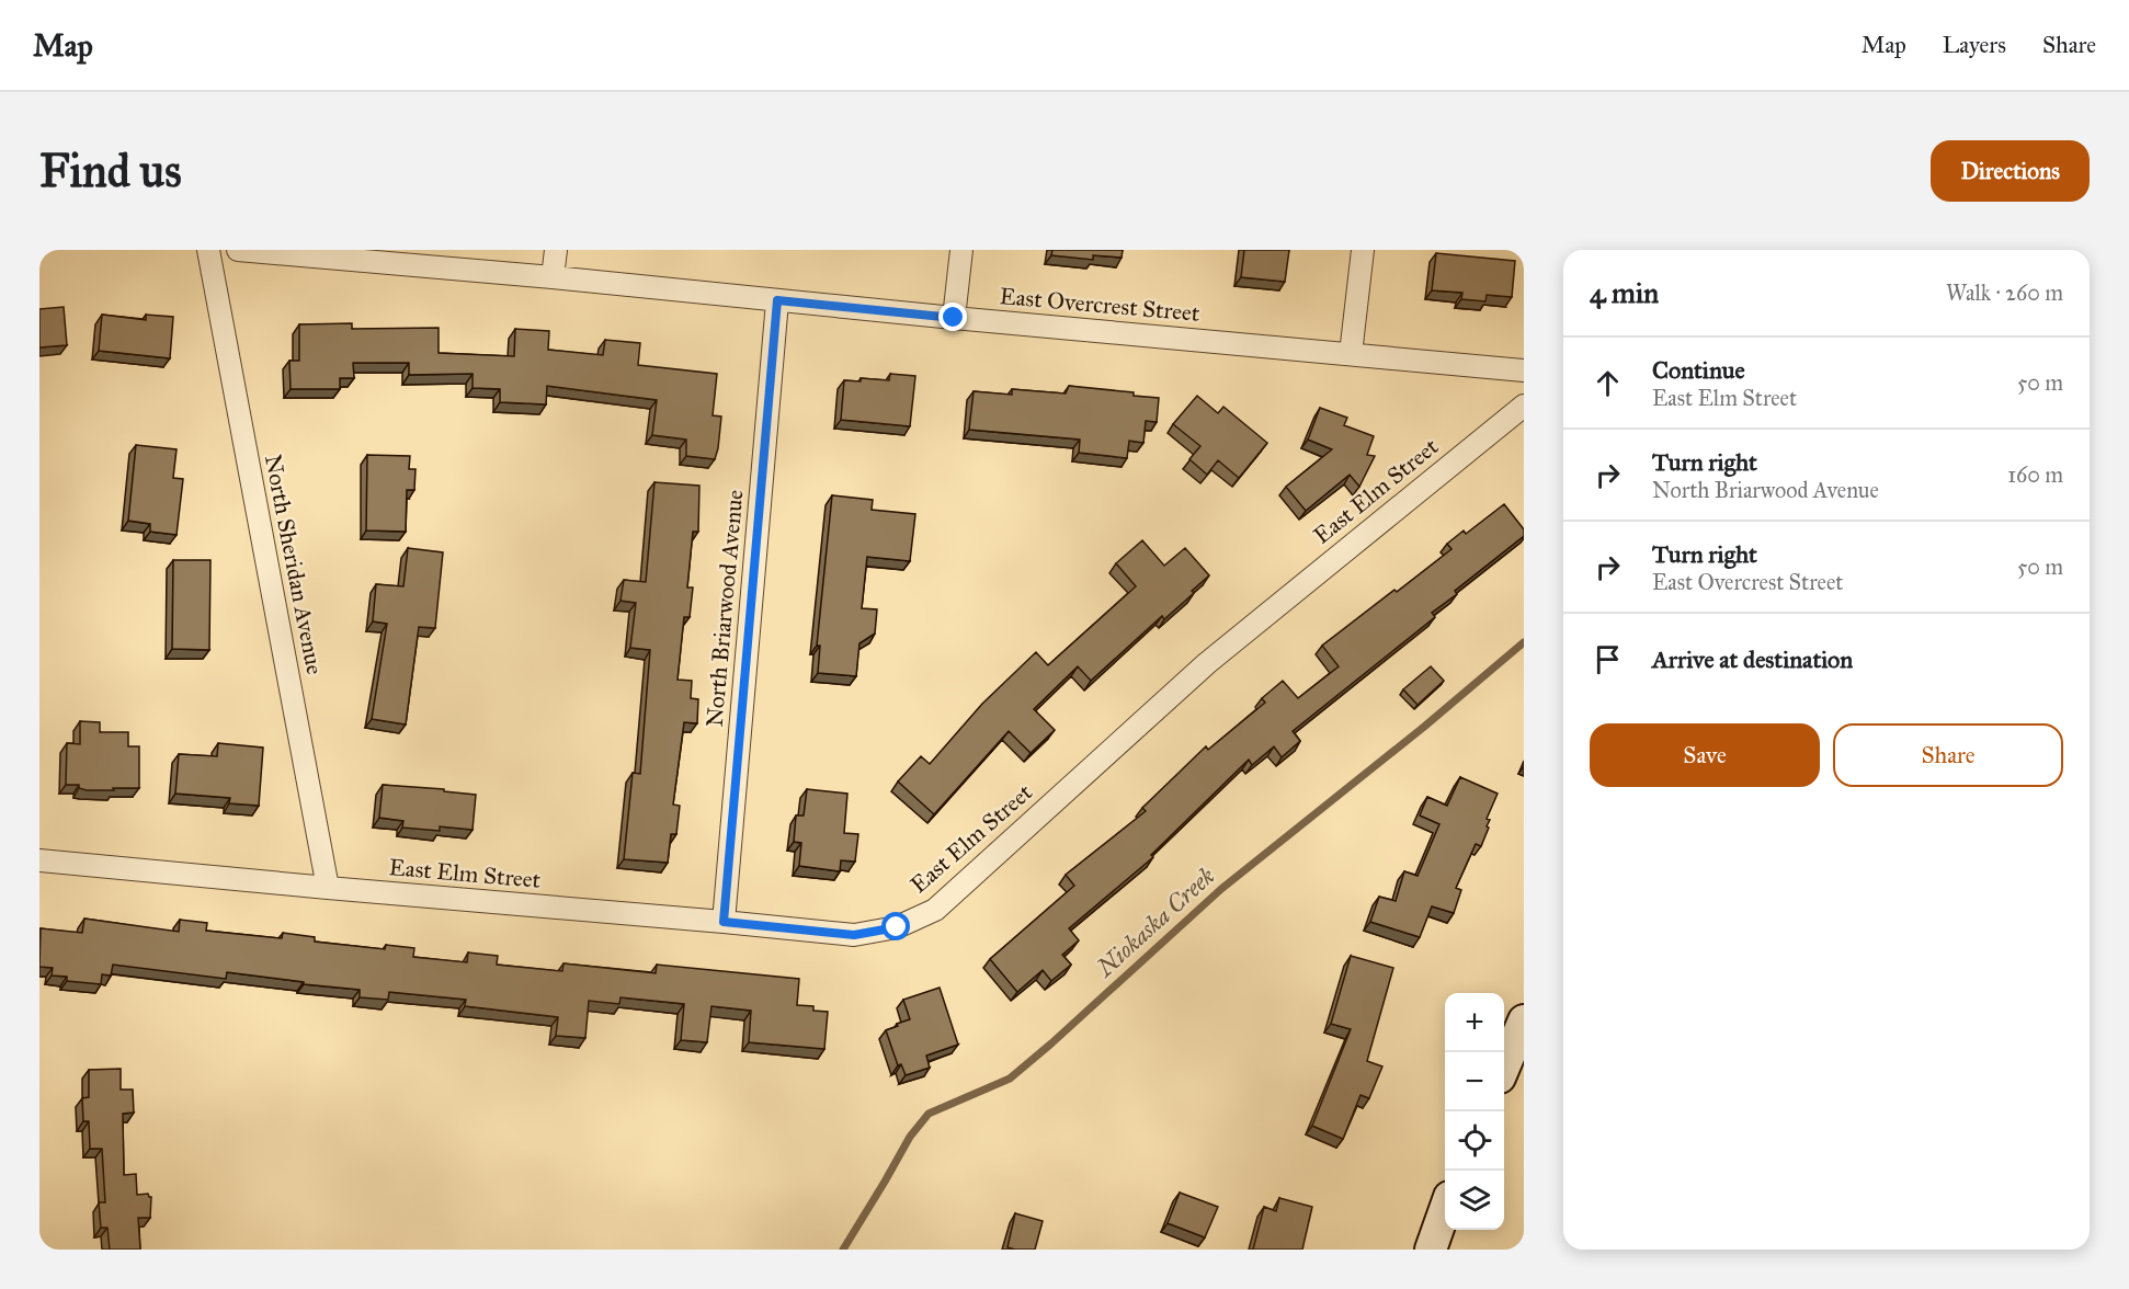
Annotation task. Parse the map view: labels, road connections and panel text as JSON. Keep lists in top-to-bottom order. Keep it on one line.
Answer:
{"streets":{"street":["East Overcrest Street","East Elm Street","North Sheridan Avenue","North Briarwood Avenue"]},"crossings":[["East Overcrest Street","North Briarwood Avenue"],["East Elm Street","North Sheridan Avenue"],["East Elm Street","North Briarwood Avenue"]],"water":["Niokaska Creek"],"page":{"header":"Map","nav":["Map","Layers","Share"],"buttons":["Directions",["Save","Share"]],"title":"Find us","heading":["4 min","Walk · 260 m"],"list":[["Continue","East Elm Street","50 m"],["Turn right","North Briarwood Avenue","160 m"],["Turn right","East Overcrest Street","50 m"],"Arrive at destination"],"map_buttons":["+","−"]}}
